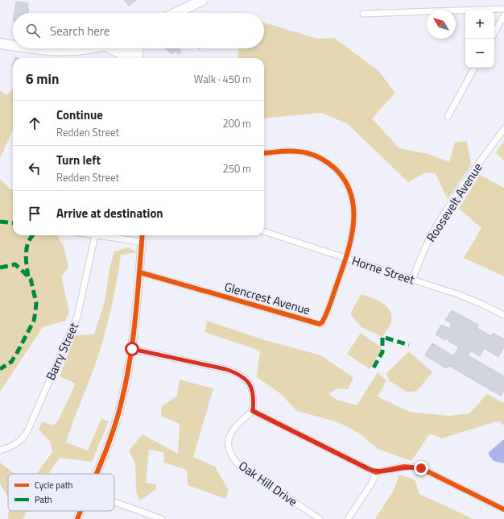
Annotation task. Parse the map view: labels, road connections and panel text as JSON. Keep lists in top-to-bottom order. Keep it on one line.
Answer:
{"streets":{"street":["Roosevelt Avenue","Horne Street","Glencrest Avenue","Barry Street","Oak Hill Drive"]},"crossings":[["Roosevelt Avenue","Horne Street"],["Horne Street","Glencrest Avenue"]],"legend":["Cycle path","Path"],"north":"top left","page":{"map_buttons":["+","−"],"search":"Search here","heading":["6 min","Walk · 450 m"],"list":[["Continue","Redden Street","200 m"],["Turn left","Redden Street","250 m"],"Arrive at destination"]}}
